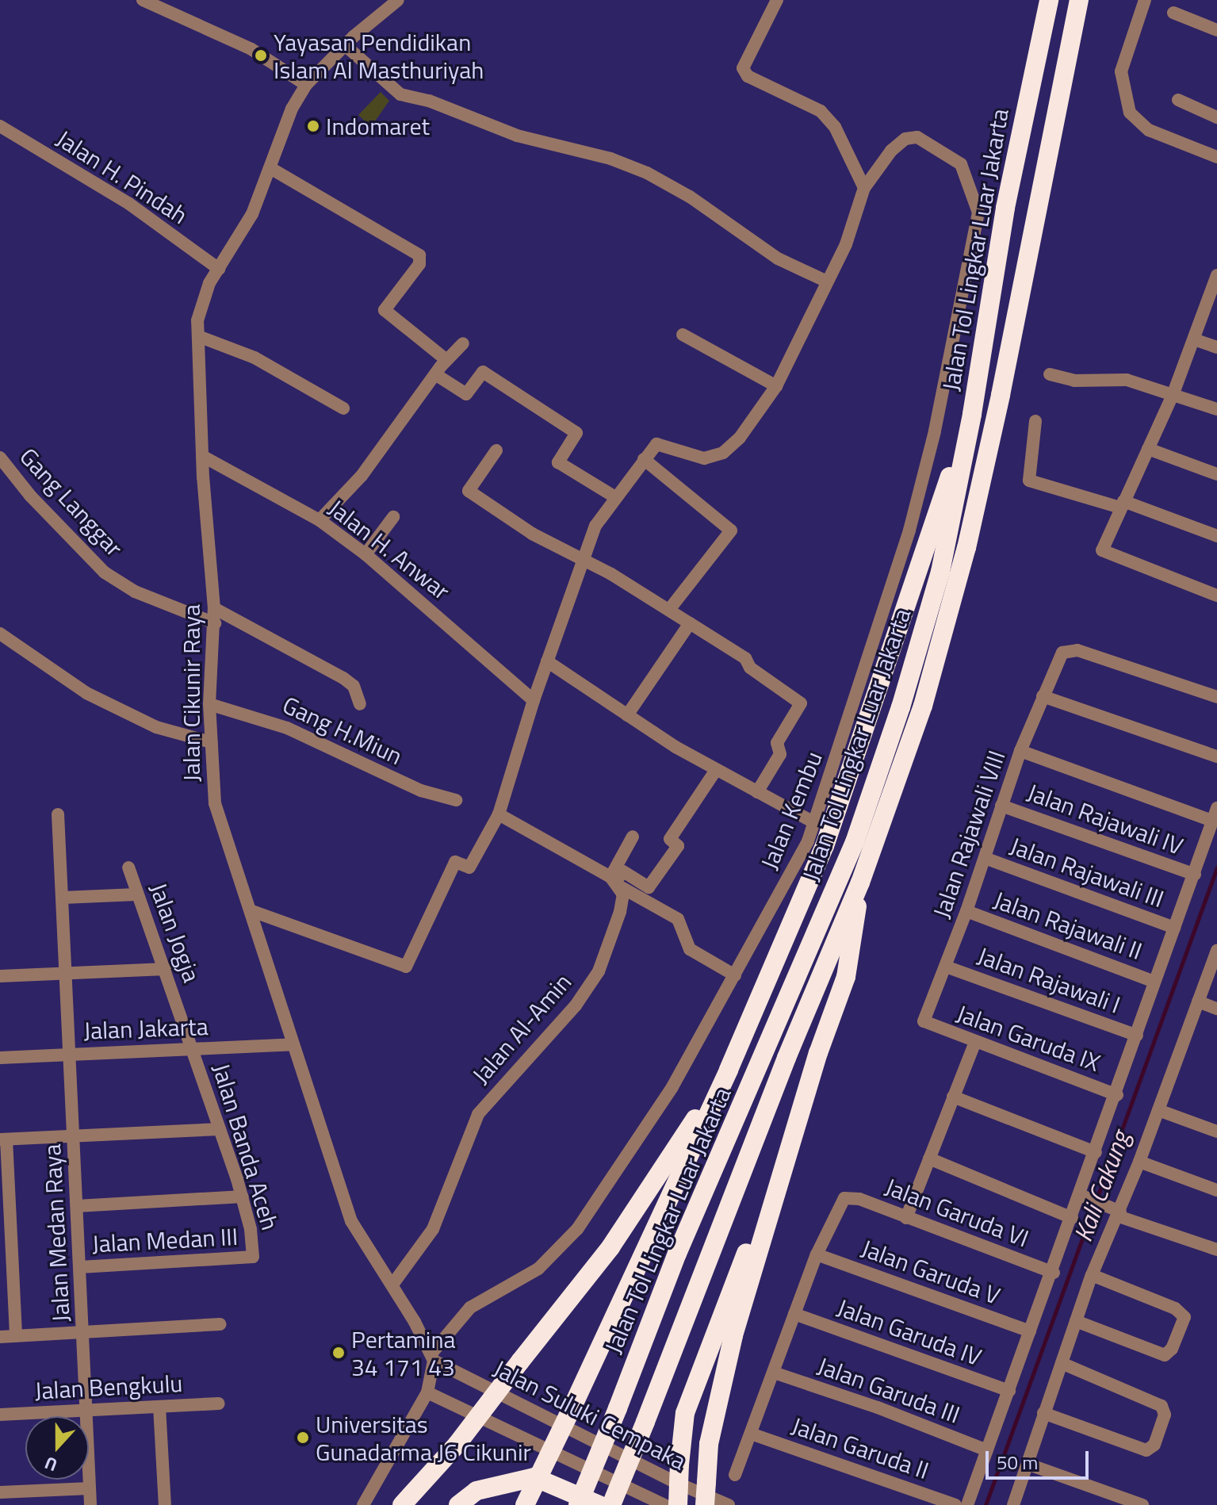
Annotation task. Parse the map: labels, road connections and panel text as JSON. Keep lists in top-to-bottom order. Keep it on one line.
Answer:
{"streets":{"highway":["Jalan Tol Lingkar Luar Jakarta"],"street":["Jalan H. Pindah","Gang Langgar","Jalan H. Anwar","Jalan Cikunir Raya","Gang H.Miun","Jalan Kembu","Jalan Rajawali IV","Jalan Rajawali VIII","Jalan Rajawali III","Jalan Rajawali II","Jalan Jogja","Jalan Rajawali I","Jalan Jakarta","Jalan Al-Amin","Jalan Garuda IX","Jalan Banda Aceh","Jalan Garuda VI","Jalan Medan Raya","Jalan Medan III","Jalan Garuda V","Jalan Garuda IV","Jalan Bengkulu","Jalan Garuda III","Jalan Suluki Cempaka","Jalan Garuda II"]},"crossings":[["Jalan H. Pindah","Jalan Cikunir Raya"],["Gang Langgar","Jalan Cikunir Raya"],["Jalan H. Anwar","Jalan Cikunir Raya"],["Jalan Cikunir Raya","Gang H.Miun"],["Jalan Cikunir Raya","Jalan Kembu"],["Jalan Cikunir Raya","Jalan Jakarta"],["Jalan Cikunir Raya","Jalan Al-Amin"],["Jalan Cikunir Raya","Jalan Suluki Cempaka"],["Jalan Kembu","Jalan Suluki Cempaka"],["Jalan Rajawali IV","Jalan Rajawali VIII"],["Jalan Rajawali VIII","Jalan Rajawali III"],["Jalan Rajawali VIII","Jalan Rajawali II"],["Jalan Rajawali VIII","Jalan Rajawali I"],["Jalan Rajawali VIII","Jalan Garuda IX"],["Jalan Jogja","Jalan Jakarta"],["Jalan Jogja","Jalan Banda Aceh"],["Jalan Jakarta","Jalan Banda Aceh"],["Jalan Jakarta","Jalan Medan Raya"],["Jalan Banda Aceh","Jalan Medan III"],["Jalan Garuda VI","Jalan Garuda V"],["Jalan Medan Raya","Jalan Medan III"],["Jalan Medan Raya","Jalan Bengkulu"]],"water":["Kali Cakung"],"places":["Yayasan Pendidikan Islam Al Masthuriyah","Indomaret","Pertamina 34 171 43","Universitas Gunadarma J6 Cikunir"],"scale_bar":"50 m","north":"bottom"}
